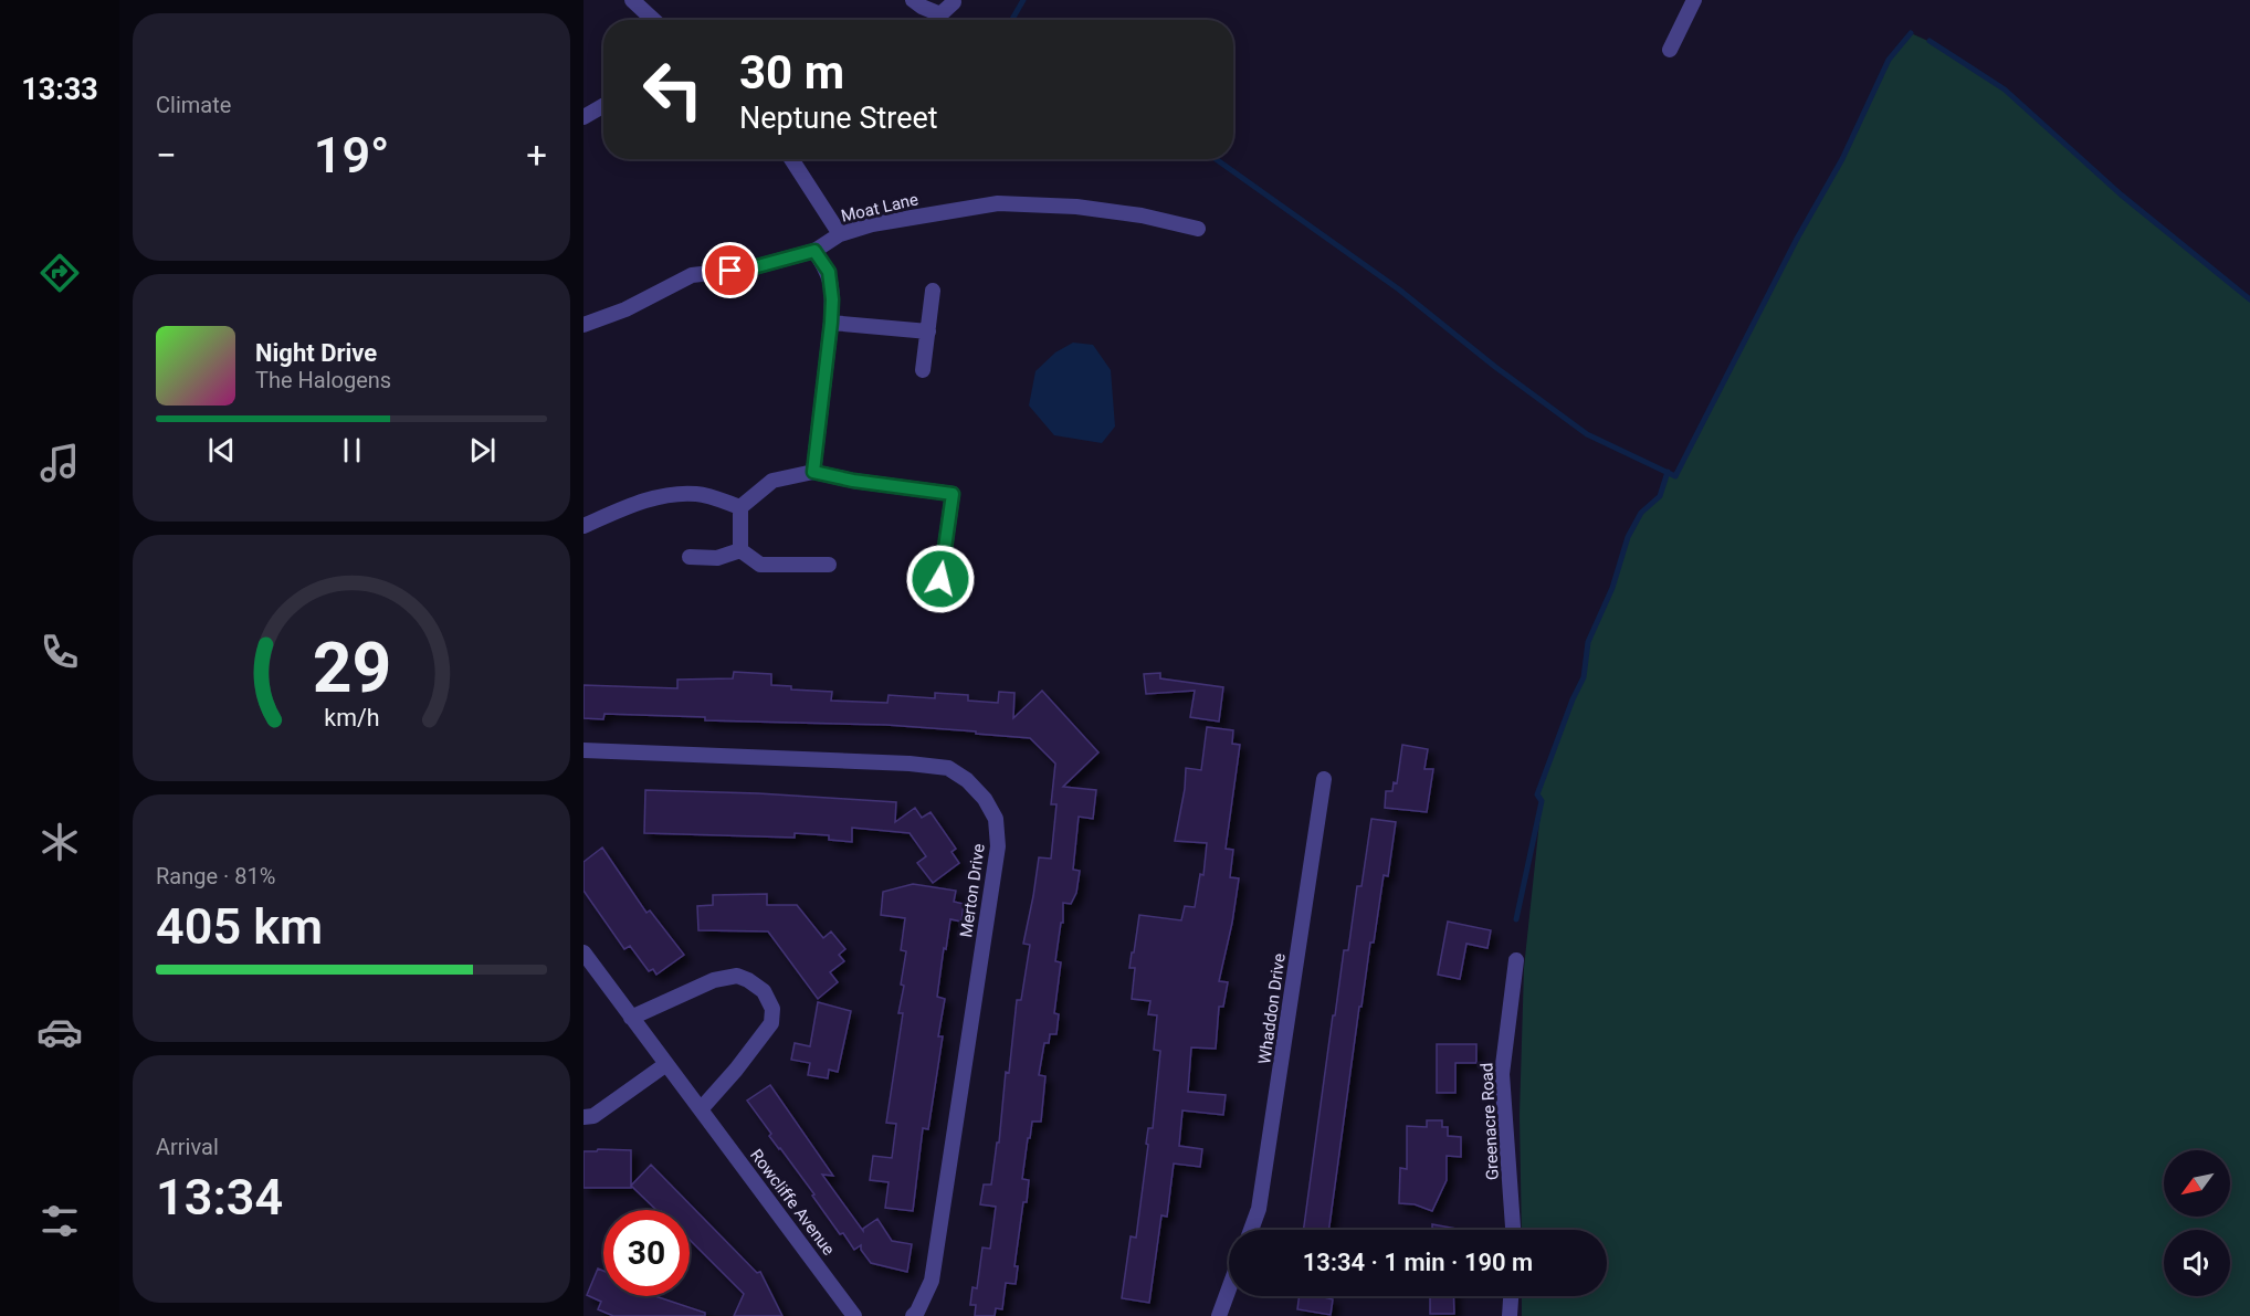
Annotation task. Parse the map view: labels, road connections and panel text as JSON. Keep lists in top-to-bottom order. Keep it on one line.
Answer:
{"streets":{"street":["Moat Lane","Merton Drive","Whaddon Drive","Greenacre Road","Rowcliffe Avenue"]},"north":"bottom left","page":{"tabs":"13:33","tile":["Climate",["Range · 81%","405 km"],["Arrival","13:34"]],"turn":["30 m","Neptune Street"],"heat":["−","19°","+"],"song":["Night Drive","The Halogens"],"limit":"30","trip":"13:34 · 1 min · 190 m","gauge":["29","km/h"]}}
